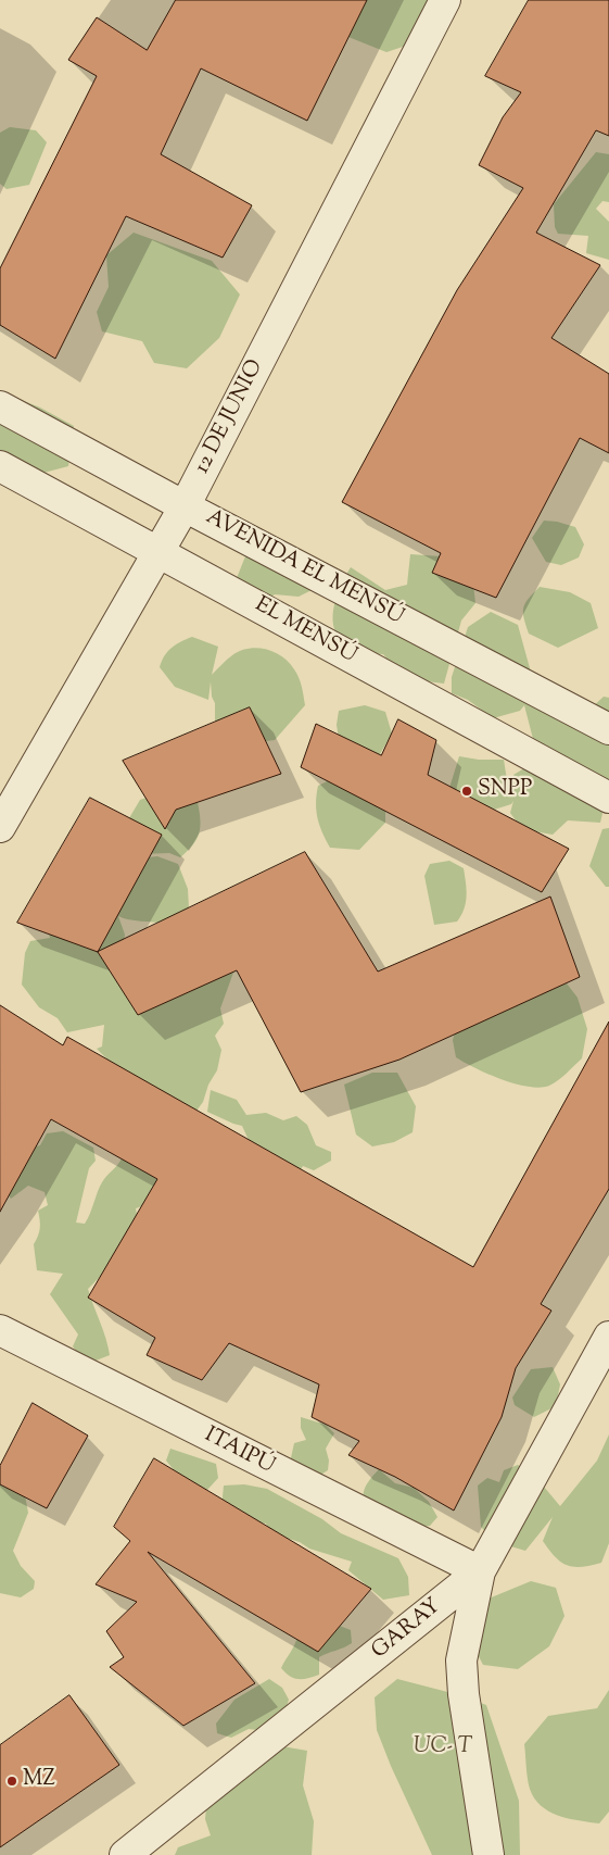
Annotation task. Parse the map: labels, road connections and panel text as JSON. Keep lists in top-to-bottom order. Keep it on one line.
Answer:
{"streets":{"street":["12 DE JUNIO","AVENIDA EL MENSÚ","EL MENSÚ","ITAIPÚ","GARAY"]},"crossings":[["12 DE JUNIO","AVENIDA EL MENSÚ"],["12 DE JUNIO","EL MENSÚ"],["ITAIPÚ","GARAY"]],"parks":["UC- T"],"places":["SNPP","MZ"]}
